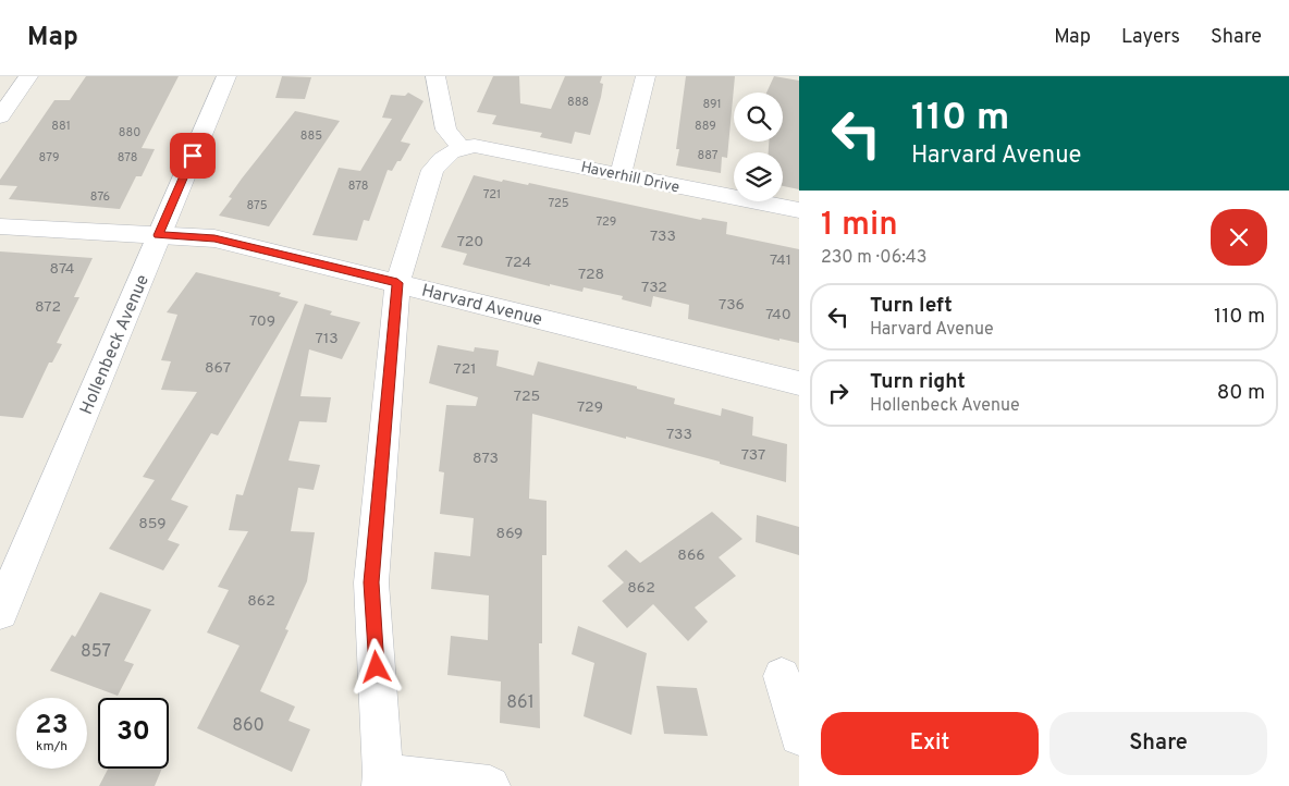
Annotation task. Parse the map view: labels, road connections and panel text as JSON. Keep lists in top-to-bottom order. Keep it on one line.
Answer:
{"streets":{"street":["Haverhill Drive","Harvard Avenue","Hollenbeck Avenue"]},"crossings":[["Harvard Avenue","Hollenbeck Avenue"]],"house_numbers":["888","891","881","889","880","885","887","879","878","878","721","876","725","875","729","733","720","741","724","874","728","732","736","872","740","709","713","867","721","725","729","733","737","873","859","869","866","862","862","857","861","860"],"page":{"header":"Map","nav":["Map","Layers","Share"],"turn":["110 m","Harvard Avenue"],"heading":["1 min","230 m · 06:43"],"list":[{"name":"Turn left","note":"Harvard Avenue","value":"110 m"},{"name":"Turn right","note":"Hollenbeck Avenue","value":"80 m"}],"speed":"23 km/h","limit":"30","buttons":["Exit","Share"]}}
